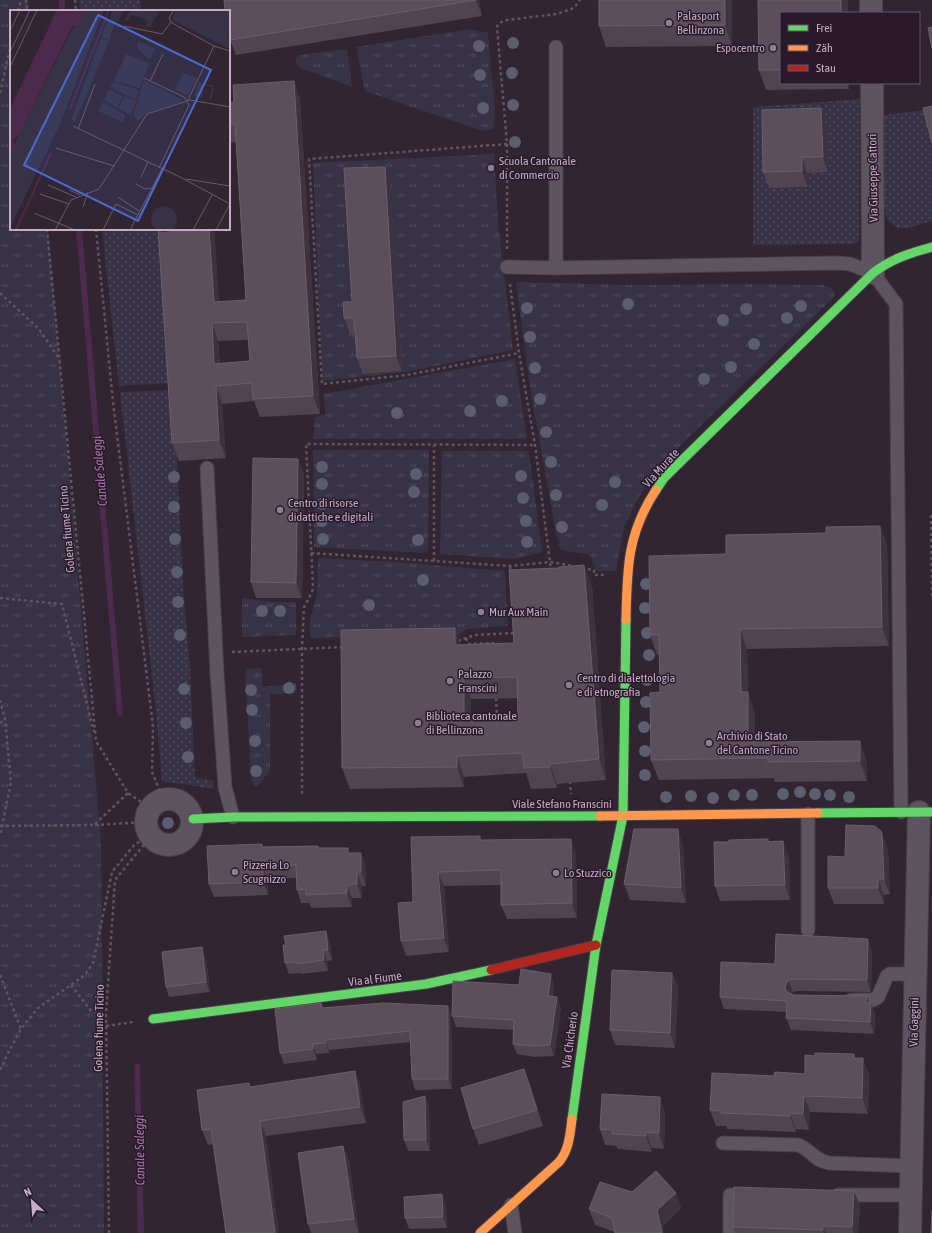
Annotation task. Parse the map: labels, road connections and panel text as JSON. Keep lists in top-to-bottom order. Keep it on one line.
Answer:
{"streets":{"street":["Via Giuseppe Cattori","Via Murate","Viale Stefano Franscini","Via al Fiume","Via Gaggini","Via Chicherio"],"path":["Golena fiume Ticino"]},"crossings":[["Via Giuseppe Cattori","Via Murate"],["Via Murate","Viale Stefano Franscini"],["Via Murate","Via Chicherio"],["Golena fiume Ticino","Viale Stefano Franscini"],["Viale Stefano Franscini","Via Gaggini"],["Viale Stefano Franscini","Via Chicherio"],["Via al Fiume","Via Chicherio"]],"water":["Canale Saleggi"],"places":["Palasport Bellinzona","Espocentro","Scuola Cantonale di Commercio","Centro di risorse didattiche e digitali","Mur Aux Main","Palazzo Franscini","Centro di dialettologia e di etnografia","Biblioteca cantonale di Bellinzona","Archivio di Stato del Cantone Ticino","Pizzeria Lo Scugnizzo","Lo Stuzzico"],"legend":["Frei","Zäh","Stau"],"north":"top left"}
